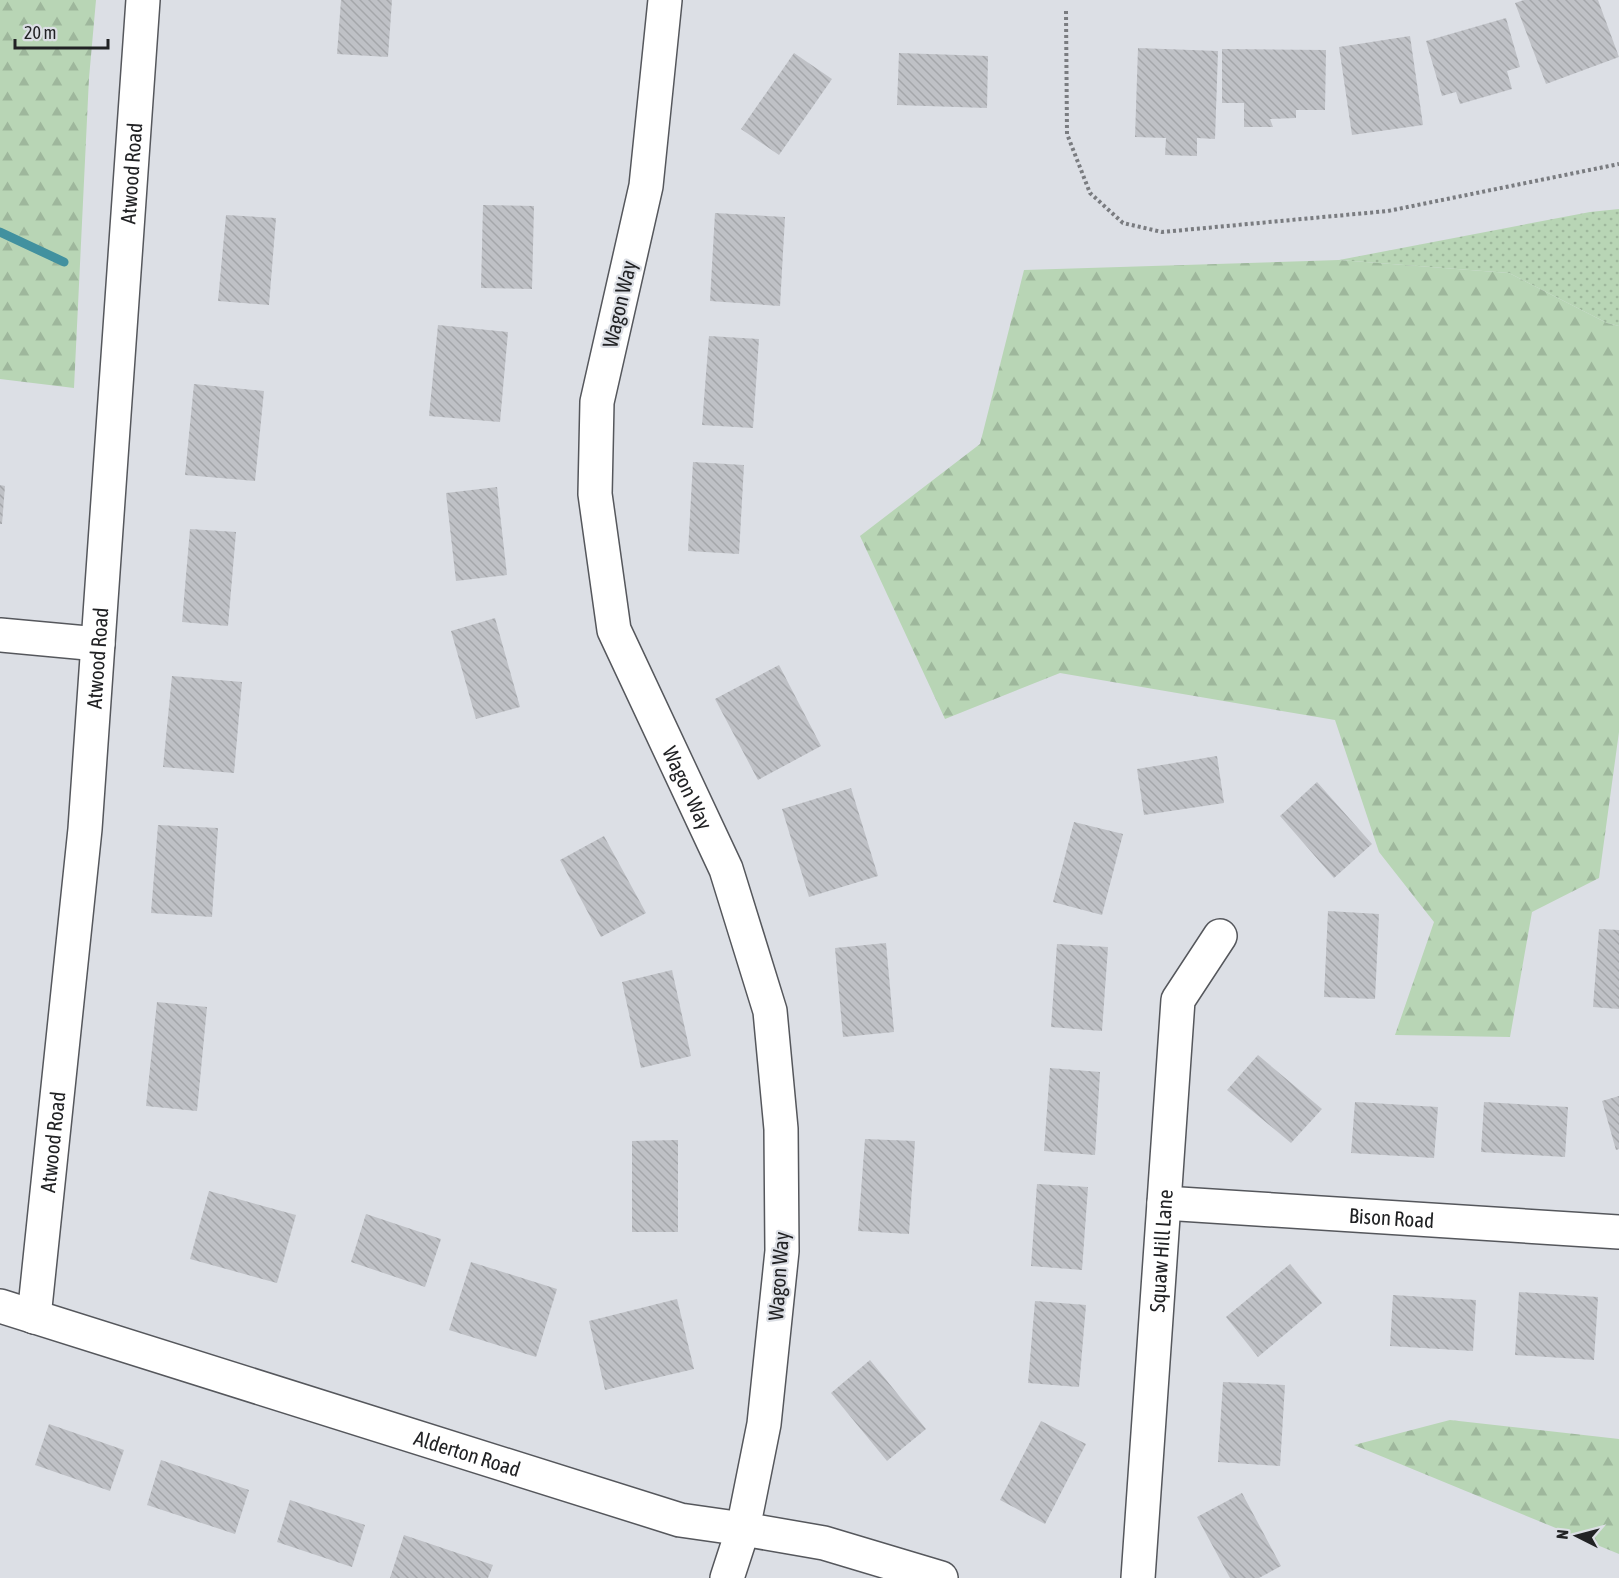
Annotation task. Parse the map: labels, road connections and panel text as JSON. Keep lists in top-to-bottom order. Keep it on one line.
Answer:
{"streets":{"street":["Atwood Road","Wagon Way","Bison Road","Squaw Hill Lane","Alderton Road"]},"crossings":[["Atwood Road","Alderton Road"],["Wagon Way","Alderton Road"],["Bison Road","Squaw Hill Lane"]],"scale_bar":"20 m","north":"left"}
